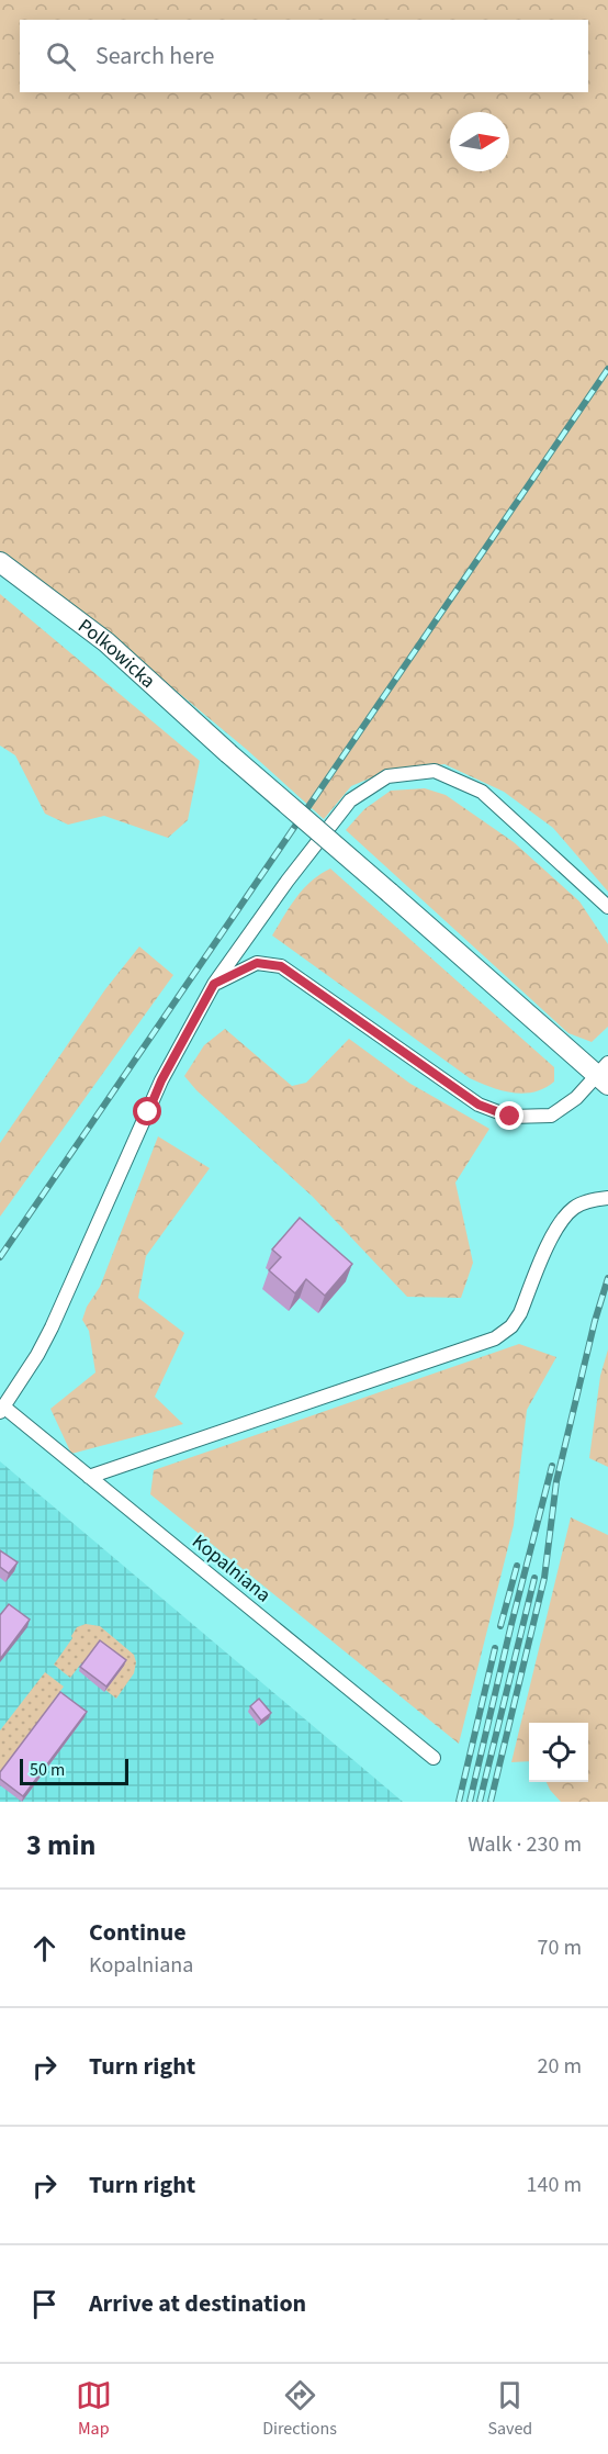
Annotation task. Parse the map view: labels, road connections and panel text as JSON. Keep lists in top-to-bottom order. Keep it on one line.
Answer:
{"streets":{"main road":["Polkowicka"],"street":["Kopalniana"]},"scale_bar":"50 m","north":"right","page":{"search":"Search here","scale":"50 m","heading":["3 min","Walk · 230 m"],"list":[["Continue","Kopalniana","70 m"],["Turn right","20 m"],["Turn right","140 m"],"Arrive at destination"],"nav":["Map","Directions","Saved"]}}
